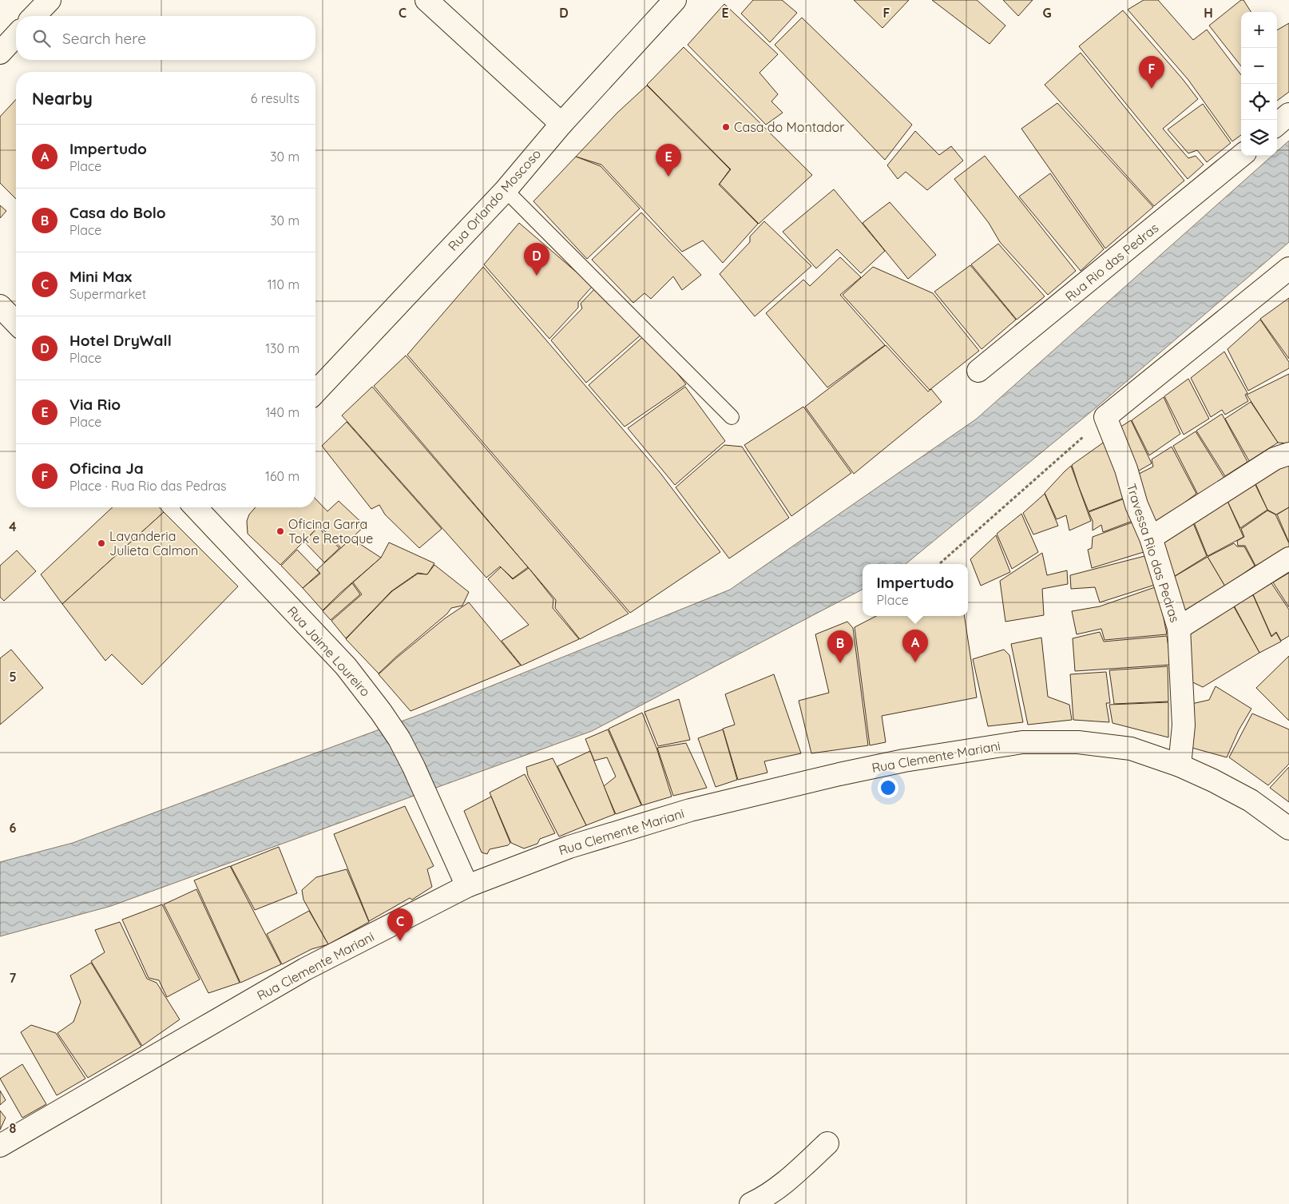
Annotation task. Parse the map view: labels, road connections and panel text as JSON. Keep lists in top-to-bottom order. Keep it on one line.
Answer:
{"streets":{"street":["Rua Orlando Moscoso","Rua Rio das Pedras","Travessa Rio das Pedras","Rua Jaime Loureiro","Rua Clemente Mariani"]},"crossings":[["Travessa Rio das Pedras","Rua Clemente Mariani"],["Rua Jaime Loureiro","Rua Clemente Mariani"]],"places":["Casa do Montador","Oficina Garra Tok e Retoque","Lavanderia Julieta Calmon"],"page":{"map_buttons":["+","−"],"search":"Search here","pins":["F","E","D","A","B","C"],"heading":["Nearby","6 results"],"list":[{"mark":"A","name":"Impertudo","note":"Place","value":"30 m"},{"mark":"B","name":"Casa do Bolo","note":"Place","value":"30 m"},{"mark":"C","name":"Mini Max","note":"Supermarket","value":"110 m"},{"mark":"D","name":"Hotel DryWall","note":"Place","value":"130 m"},{"mark":"E","name":"Via Rio","note":"Place","value":"140 m"},{"mark":"F","name":"Oficina Ja","note":"Place · Rua Rio das Pedras","value":"160 m"}],"popup":["Impertudo","Place"]},"grid":{"columns":["C","D","E","F","G","H"],"rows":["4","5","6","7","8"]}}
